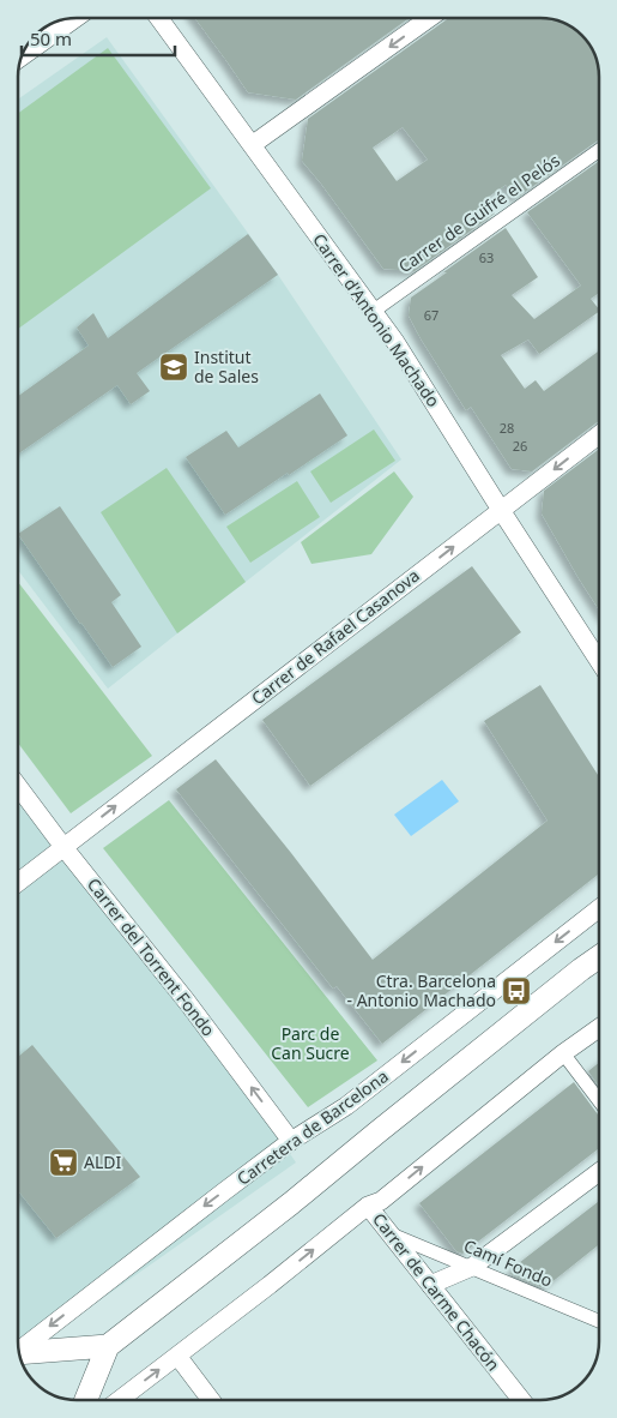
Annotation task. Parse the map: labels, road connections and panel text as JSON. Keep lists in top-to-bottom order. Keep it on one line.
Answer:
{"streets":{"street":["Carrer de Guifré el Pelós","Carrer d'Antonio Machado","Carrer de Rafael Casanova","Carrer del Torrent Fondo","Carretera de Barcelona","Camí Fondo","Carrer de Carme Chacón"]},"crossings":[["Carrer de Guifré el Pelós","Carrer d'Antonio Machado"],["Carrer d'Antonio Machado","Carrer de Rafael Casanova"],["Carrer de Rafael Casanova","Carrer del Torrent Fondo"],["Carrer del Torrent Fondo","Carretera de Barcelona"],["Camí Fondo","Carrer de Carme Chacón"]],"one_way":["Carrer del Torrent Fondo"],"parks":["Parc de Can Sucre"],"places":{"school or university":["Institut de Sales"],"bus stop":["Ctra. Barcelona - Antonio Machado"],"supermarket":["ALDI"]},"house_numbers":["63","67","28","26"],"scale_bar":"50 m"}
